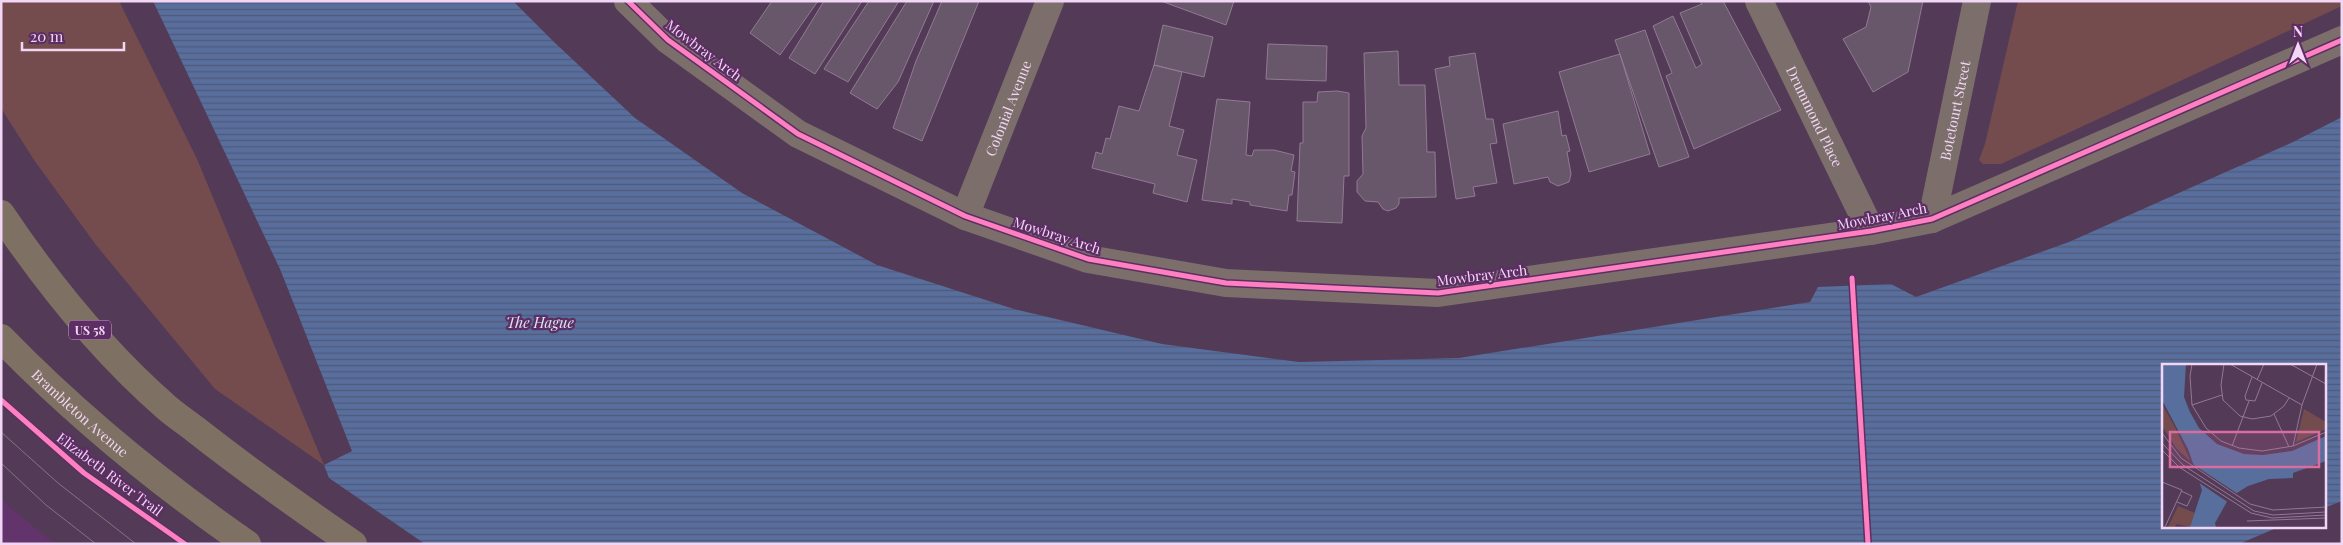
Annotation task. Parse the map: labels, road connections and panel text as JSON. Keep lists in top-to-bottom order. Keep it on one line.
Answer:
{"streets":{"main road":["US 58","Brambleton Avenue"],"street":["Mowbray Arch","Colonial Avenue","Botetourt Street","Drummond Place"],"cycle path":["Elizabeth River Trail"]},"crossings":[["Mowbray Arch","Colonial Avenue"],["Mowbray Arch","Botetourt Street"],["Mowbray Arch","Drummond Place"]],"water":["The Hague"],"scale_bar":"20 m","north":"top"}
